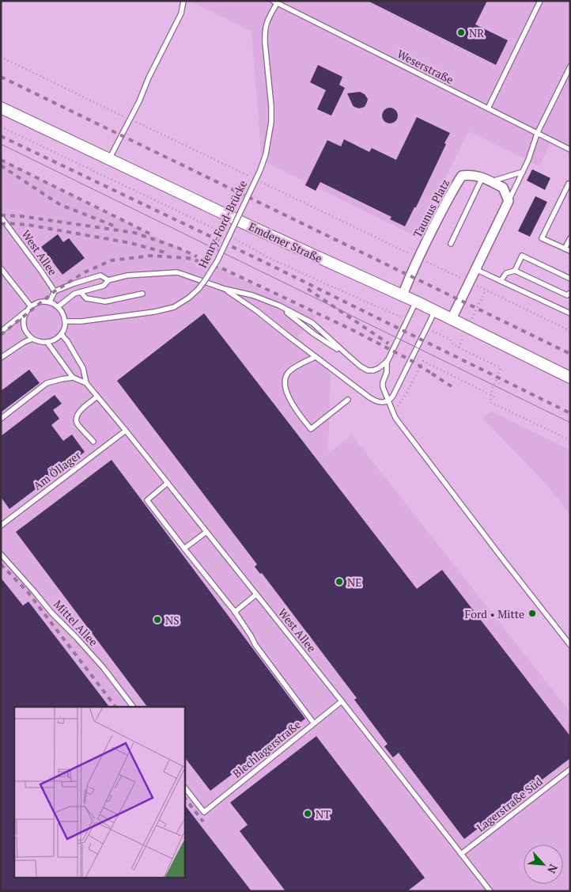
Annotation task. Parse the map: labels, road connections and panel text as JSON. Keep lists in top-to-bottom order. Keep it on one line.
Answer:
{"streets":{"street":["Taunus Platz","Emdener Straße"],"lane":["Weserstraße","Henry-Ford-Brücke","West Allee","Am Öllager","Mittel Allee","Blechlagerstraße","Lagerstraße Süd"]},"crossings":[["Weserstraße","Henry-Ford-Brücke"],["Taunus Platz","Emdener Straße"],["Henry-Ford-Brücke","West Allee"],["West Allee","Am Öllager"],["West Allee","Blechlagerstraße"],["West Allee","Lagerstraße Süd"]],"places":["NR","NE","Ford • Mitte","NS","NT"],"north":"bottom right"}
